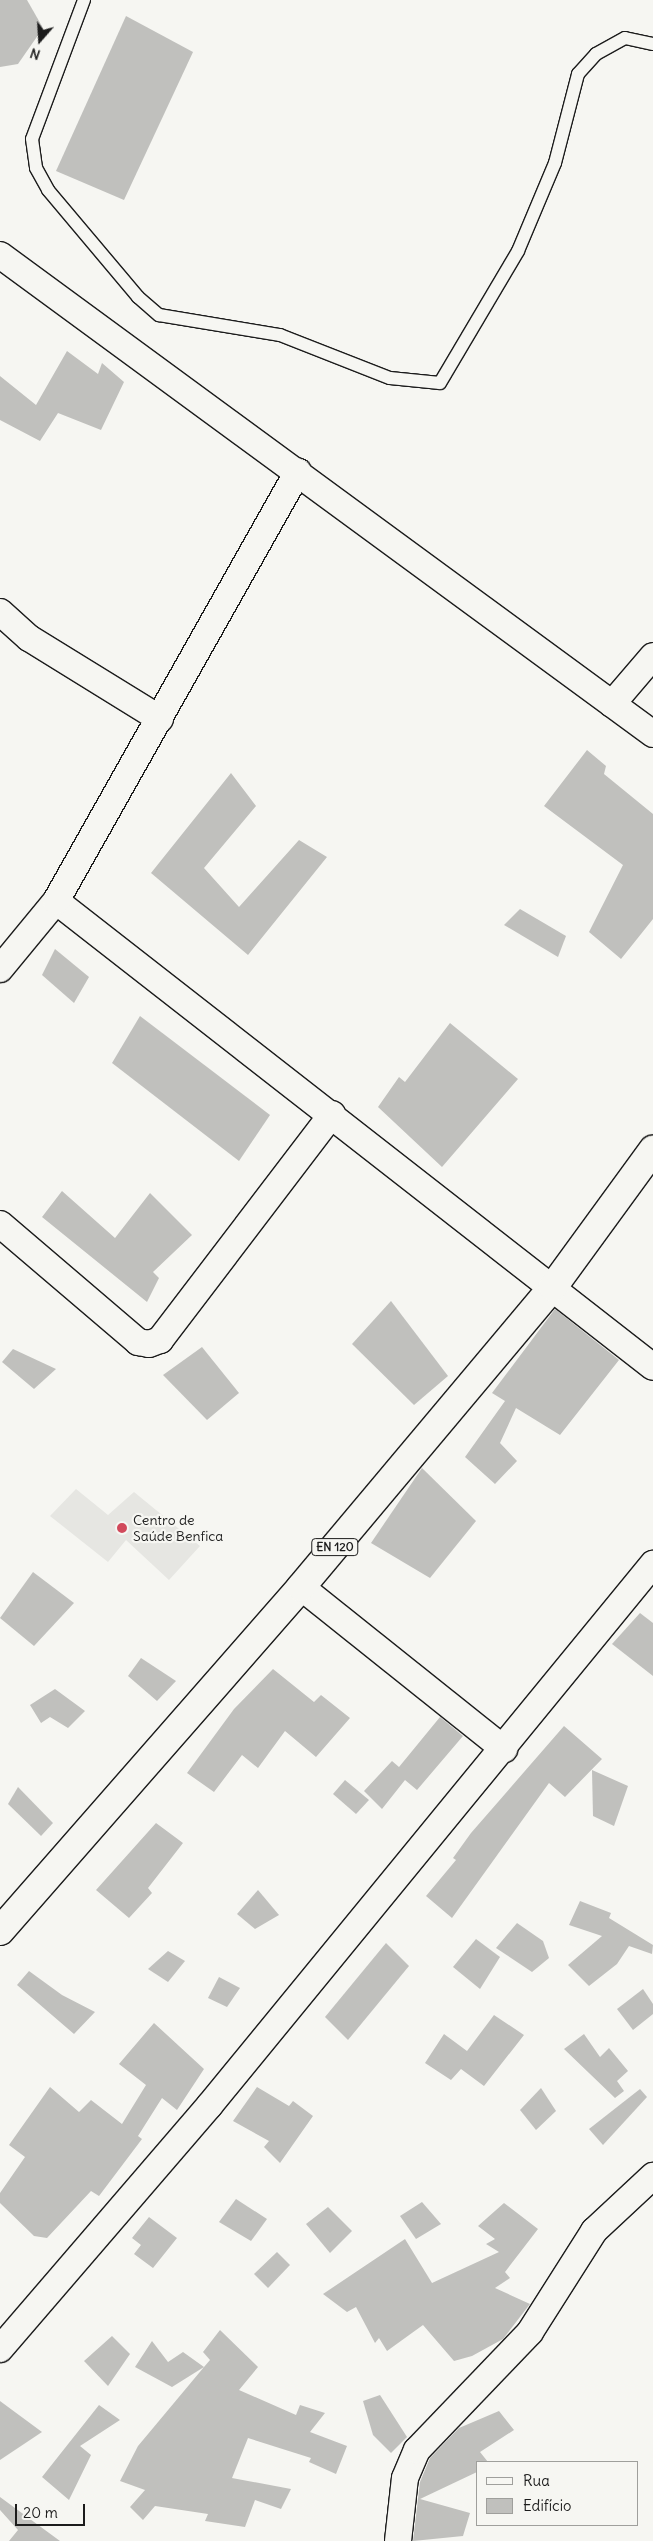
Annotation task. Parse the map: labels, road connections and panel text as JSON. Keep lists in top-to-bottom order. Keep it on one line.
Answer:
{"streets":{"main road":["EN 120"]},"places":["Centro de Saúde Benfica"],"legend":["Rua","Edifício"],"scale_bar":"20 m","north":"bottom"}
